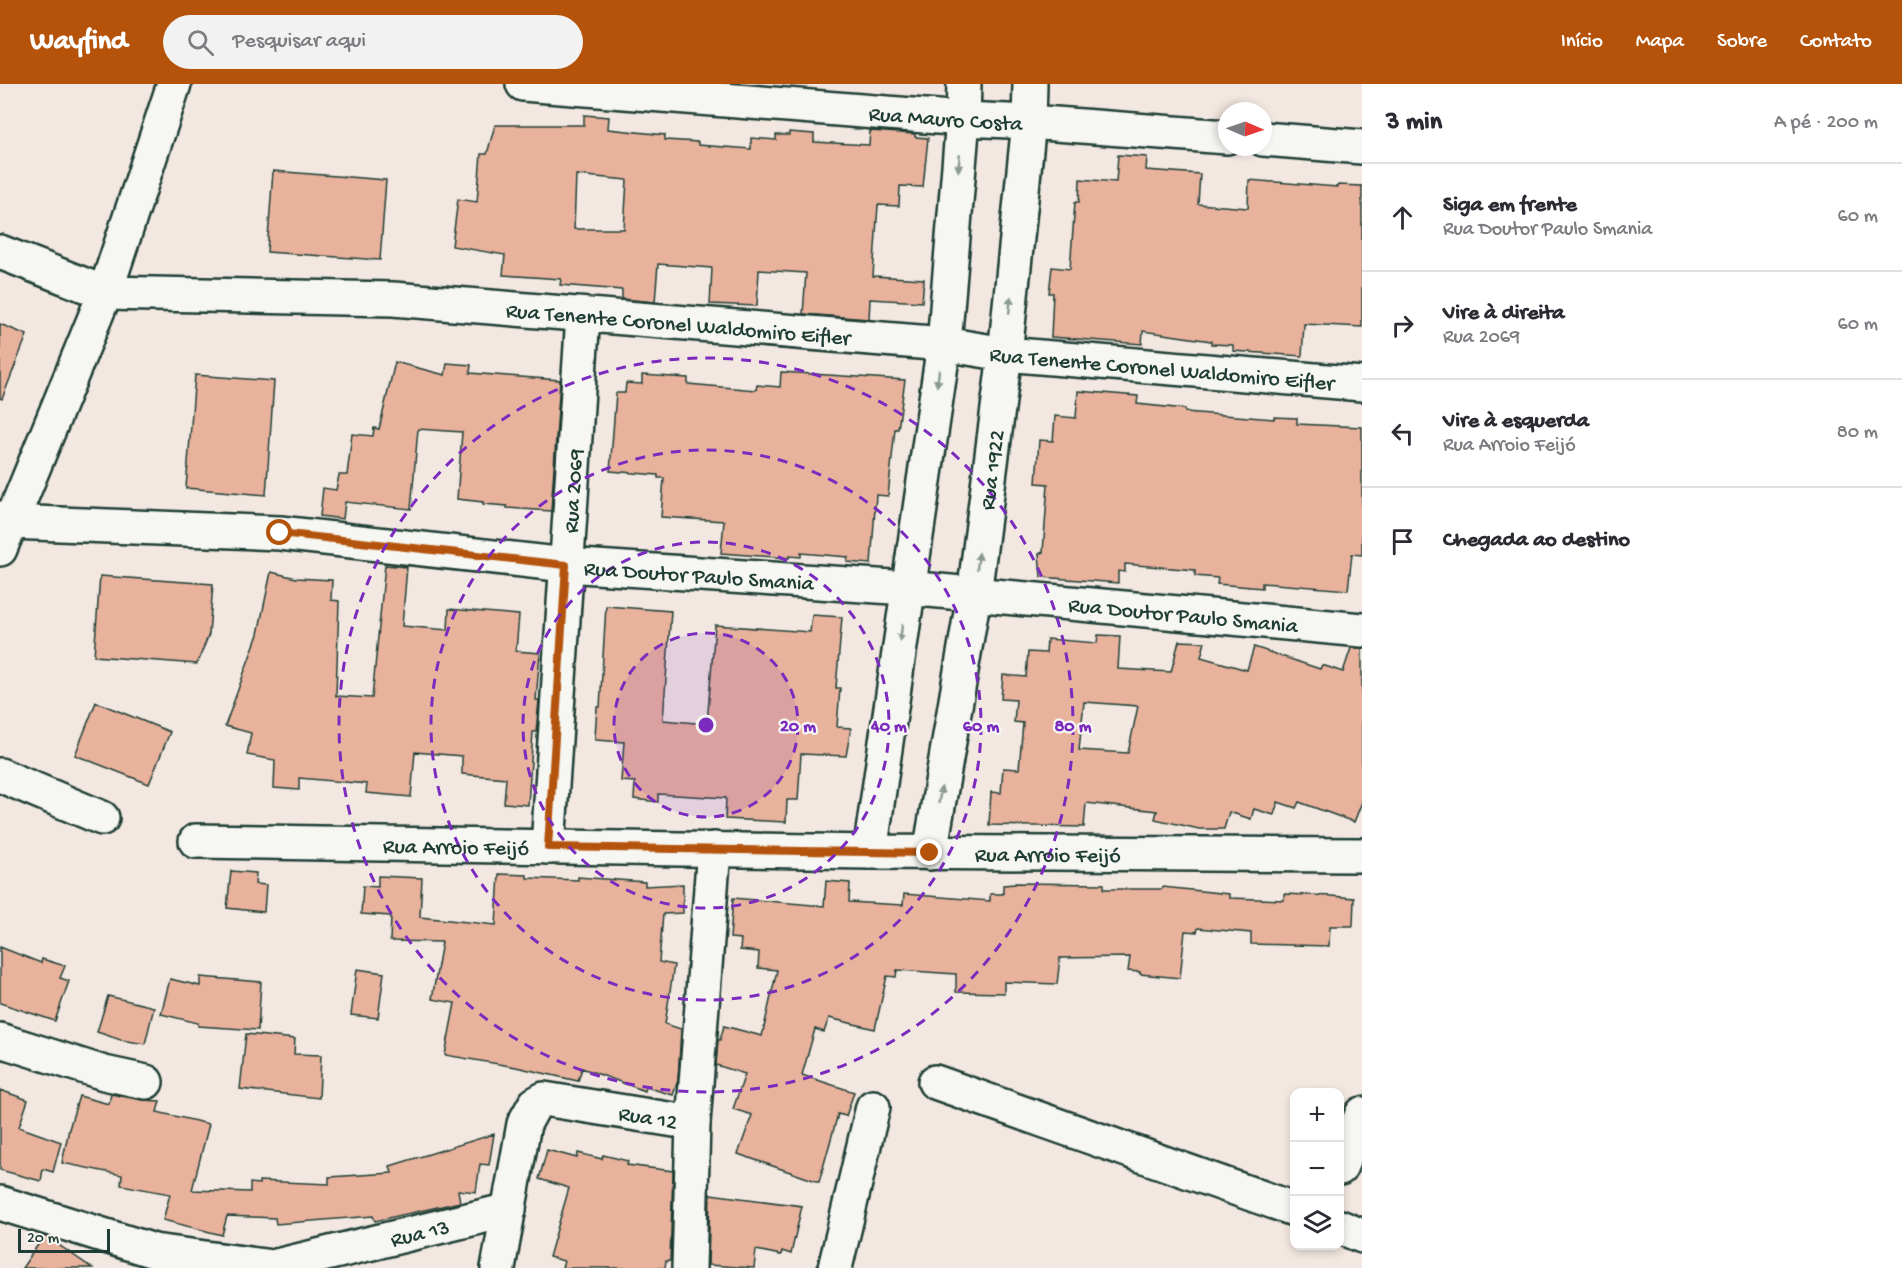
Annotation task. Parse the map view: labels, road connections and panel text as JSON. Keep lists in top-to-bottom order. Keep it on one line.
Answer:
{"streets":{"street":["Rua Mauro Costa","Rua Tenente Coronel Waldomiro Eifler","Rua 1922","Rua 2069","Rua Doutor Paulo Smania","Rua Arroio Feijó","Rua 12","Rua 13"]},"crossings":[["Rua Mauro Costa","Rua 1922"],["Rua Tenente Coronel Waldomiro Eifler","Rua 1922"],["Rua Tenente Coronel Waldomiro Eifler","Rua 2069"],["Rua 1922","Rua Doutor Paulo Smania"],["Rua 1922","Rua Arroio Feijó"],["Rua 2069","Rua Doutor Paulo Smania"],["Rua 2069","Rua Arroio Feijó"],["Rua Arroio Feijó","Rua 12"],["Rua 12","Rua 13"]],"scale_bar":"20 m","north":"right","page":{"header":"Wayfind","search":"Pesquisar aqui","nav":["Início","Mapa","Sobre","Contato"],"heading":["3 min","A pé · 200 m"],"list":[["Siga em frente","Rua Doutor Paulo Smania","60 m"],["Vire à direita","Rua 2069","60 m"],["Vire à esquerda","Rua Arroio Feijó","80 m"],"Chegada ao destino"],"map_buttons":["+","−"],"scale":"20 m"},"rings":["20 m","40 m","60 m","80 m"]}
